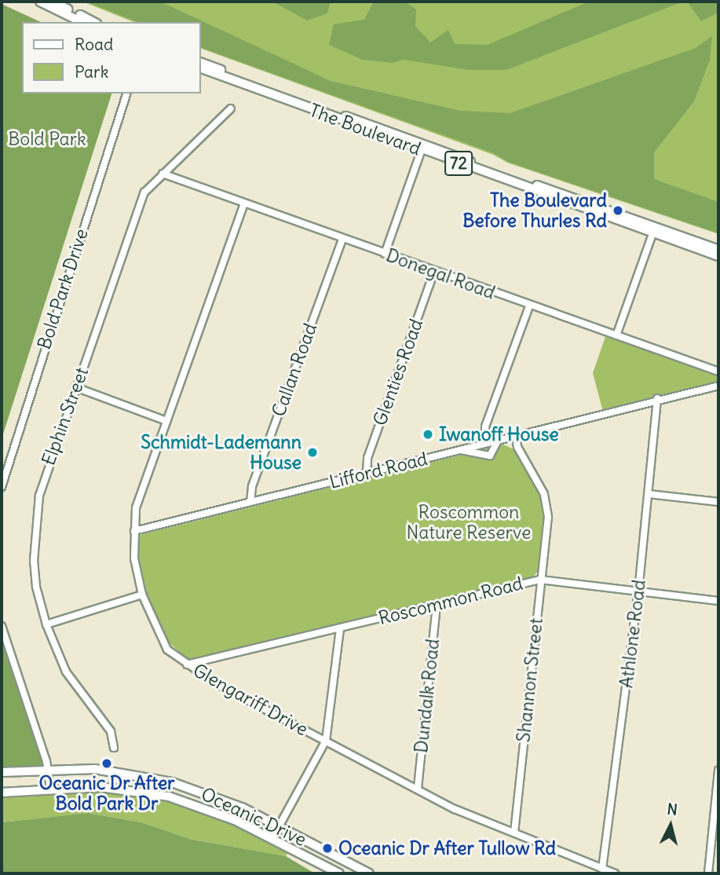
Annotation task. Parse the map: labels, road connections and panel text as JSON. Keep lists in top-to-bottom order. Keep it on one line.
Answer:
{"streets":{"main road":["The Boulevard","72","Oceanic Drive"],"street":["Donegal Road","Bold Park Drive","Callan Road","Glenties Road","Elphin Street","Lifford Road","Roscommon Road","Athlone Road","Shannon Street","Dundalk Road","Glengariff Drive"]},"crossings":[["Donegal Road","Callan Road"],["Donegal Road","Glenties Road"],["Donegal Road","Elphin Street"],["Donegal Road","Glengariff Drive"],["Callan Road","Lifford Road"],["Glenties Road","Lifford Road"],["Lifford Road","Athlone Road"],["Lifford Road","Shannon Street"],["Lifford Road","Glengariff Drive"],["Roscommon Road","Athlone Road"],["Roscommon Road","Shannon Street"],["Roscommon Road","Dundalk Road"],["Roscommon Road","Glengariff Drive"],["Athlone Road","Glengariff Drive"],["Shannon Street","Glengariff Drive"],["Dundalk Road","Glengariff Drive"]],"parks":["Bold Park","Roscommon Nature Reserve"],"places":["The Boulevard Before Thurles Rd","Iwanoff House","Schmidt-Lademann House","Oceanic Dr After Bold Park Dr","Oceanic Dr After Tullow Rd"],"legend":["Road","Park"],"north":"top"}
